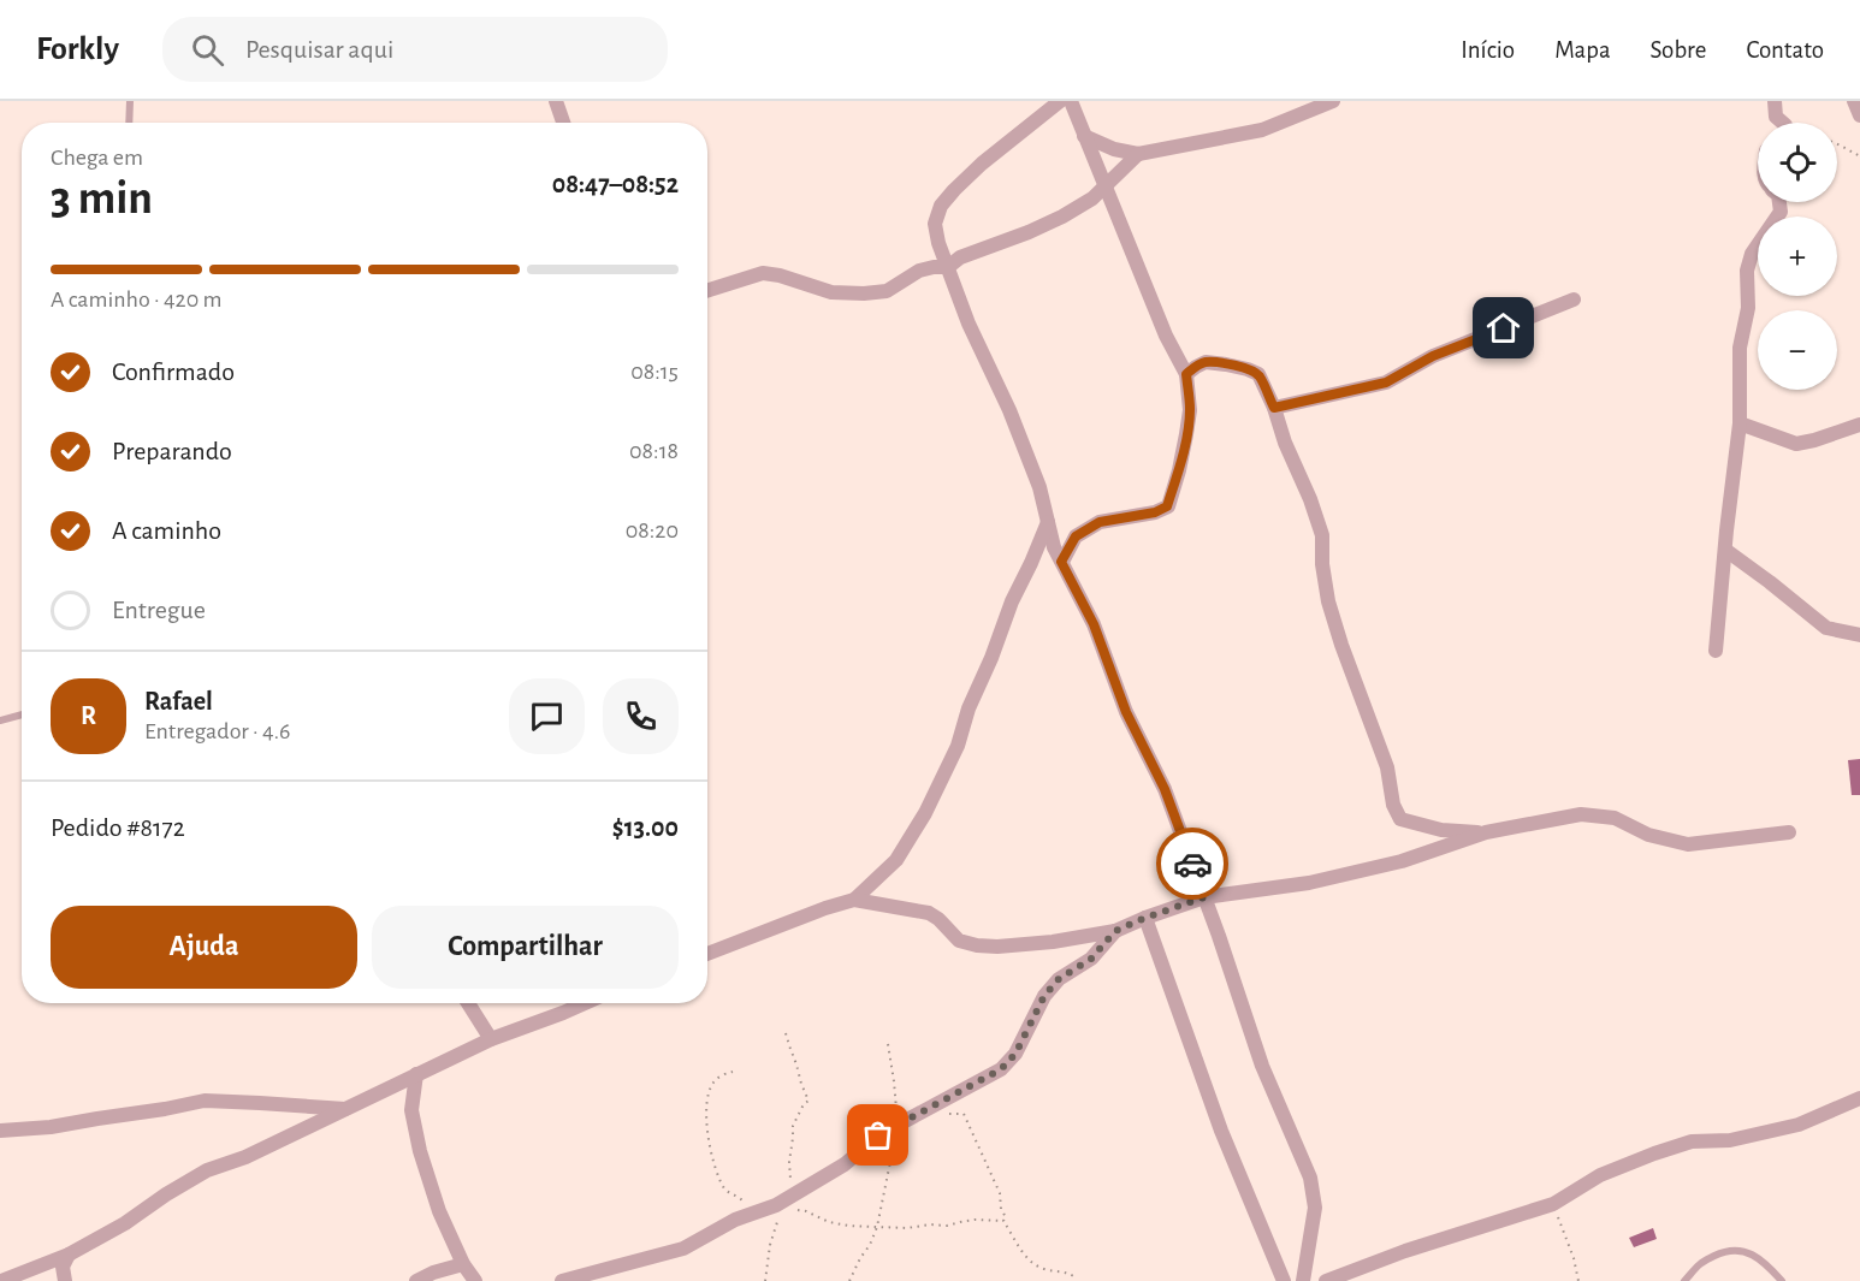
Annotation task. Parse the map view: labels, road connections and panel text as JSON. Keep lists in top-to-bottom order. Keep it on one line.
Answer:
{"page":{"header":"Forkly","search":"Pesquisar aqui","nav":["Início","Mapa","Sobre","Contato"],"map_buttons":["+","−"],"heading":["3 min","Chega em","08:47–08:52"],"panel":["Rafael","Entregador · 4.6","Pedido #8172","$13.00"],"bar":"A caminho · 420 m","list":[["Confirmado","08:15"],["Preparando","08:18"],["A caminho","08:20"],"Entregue"],"round":"R","buttons":["Ajuda","Compartilhar"]}}
